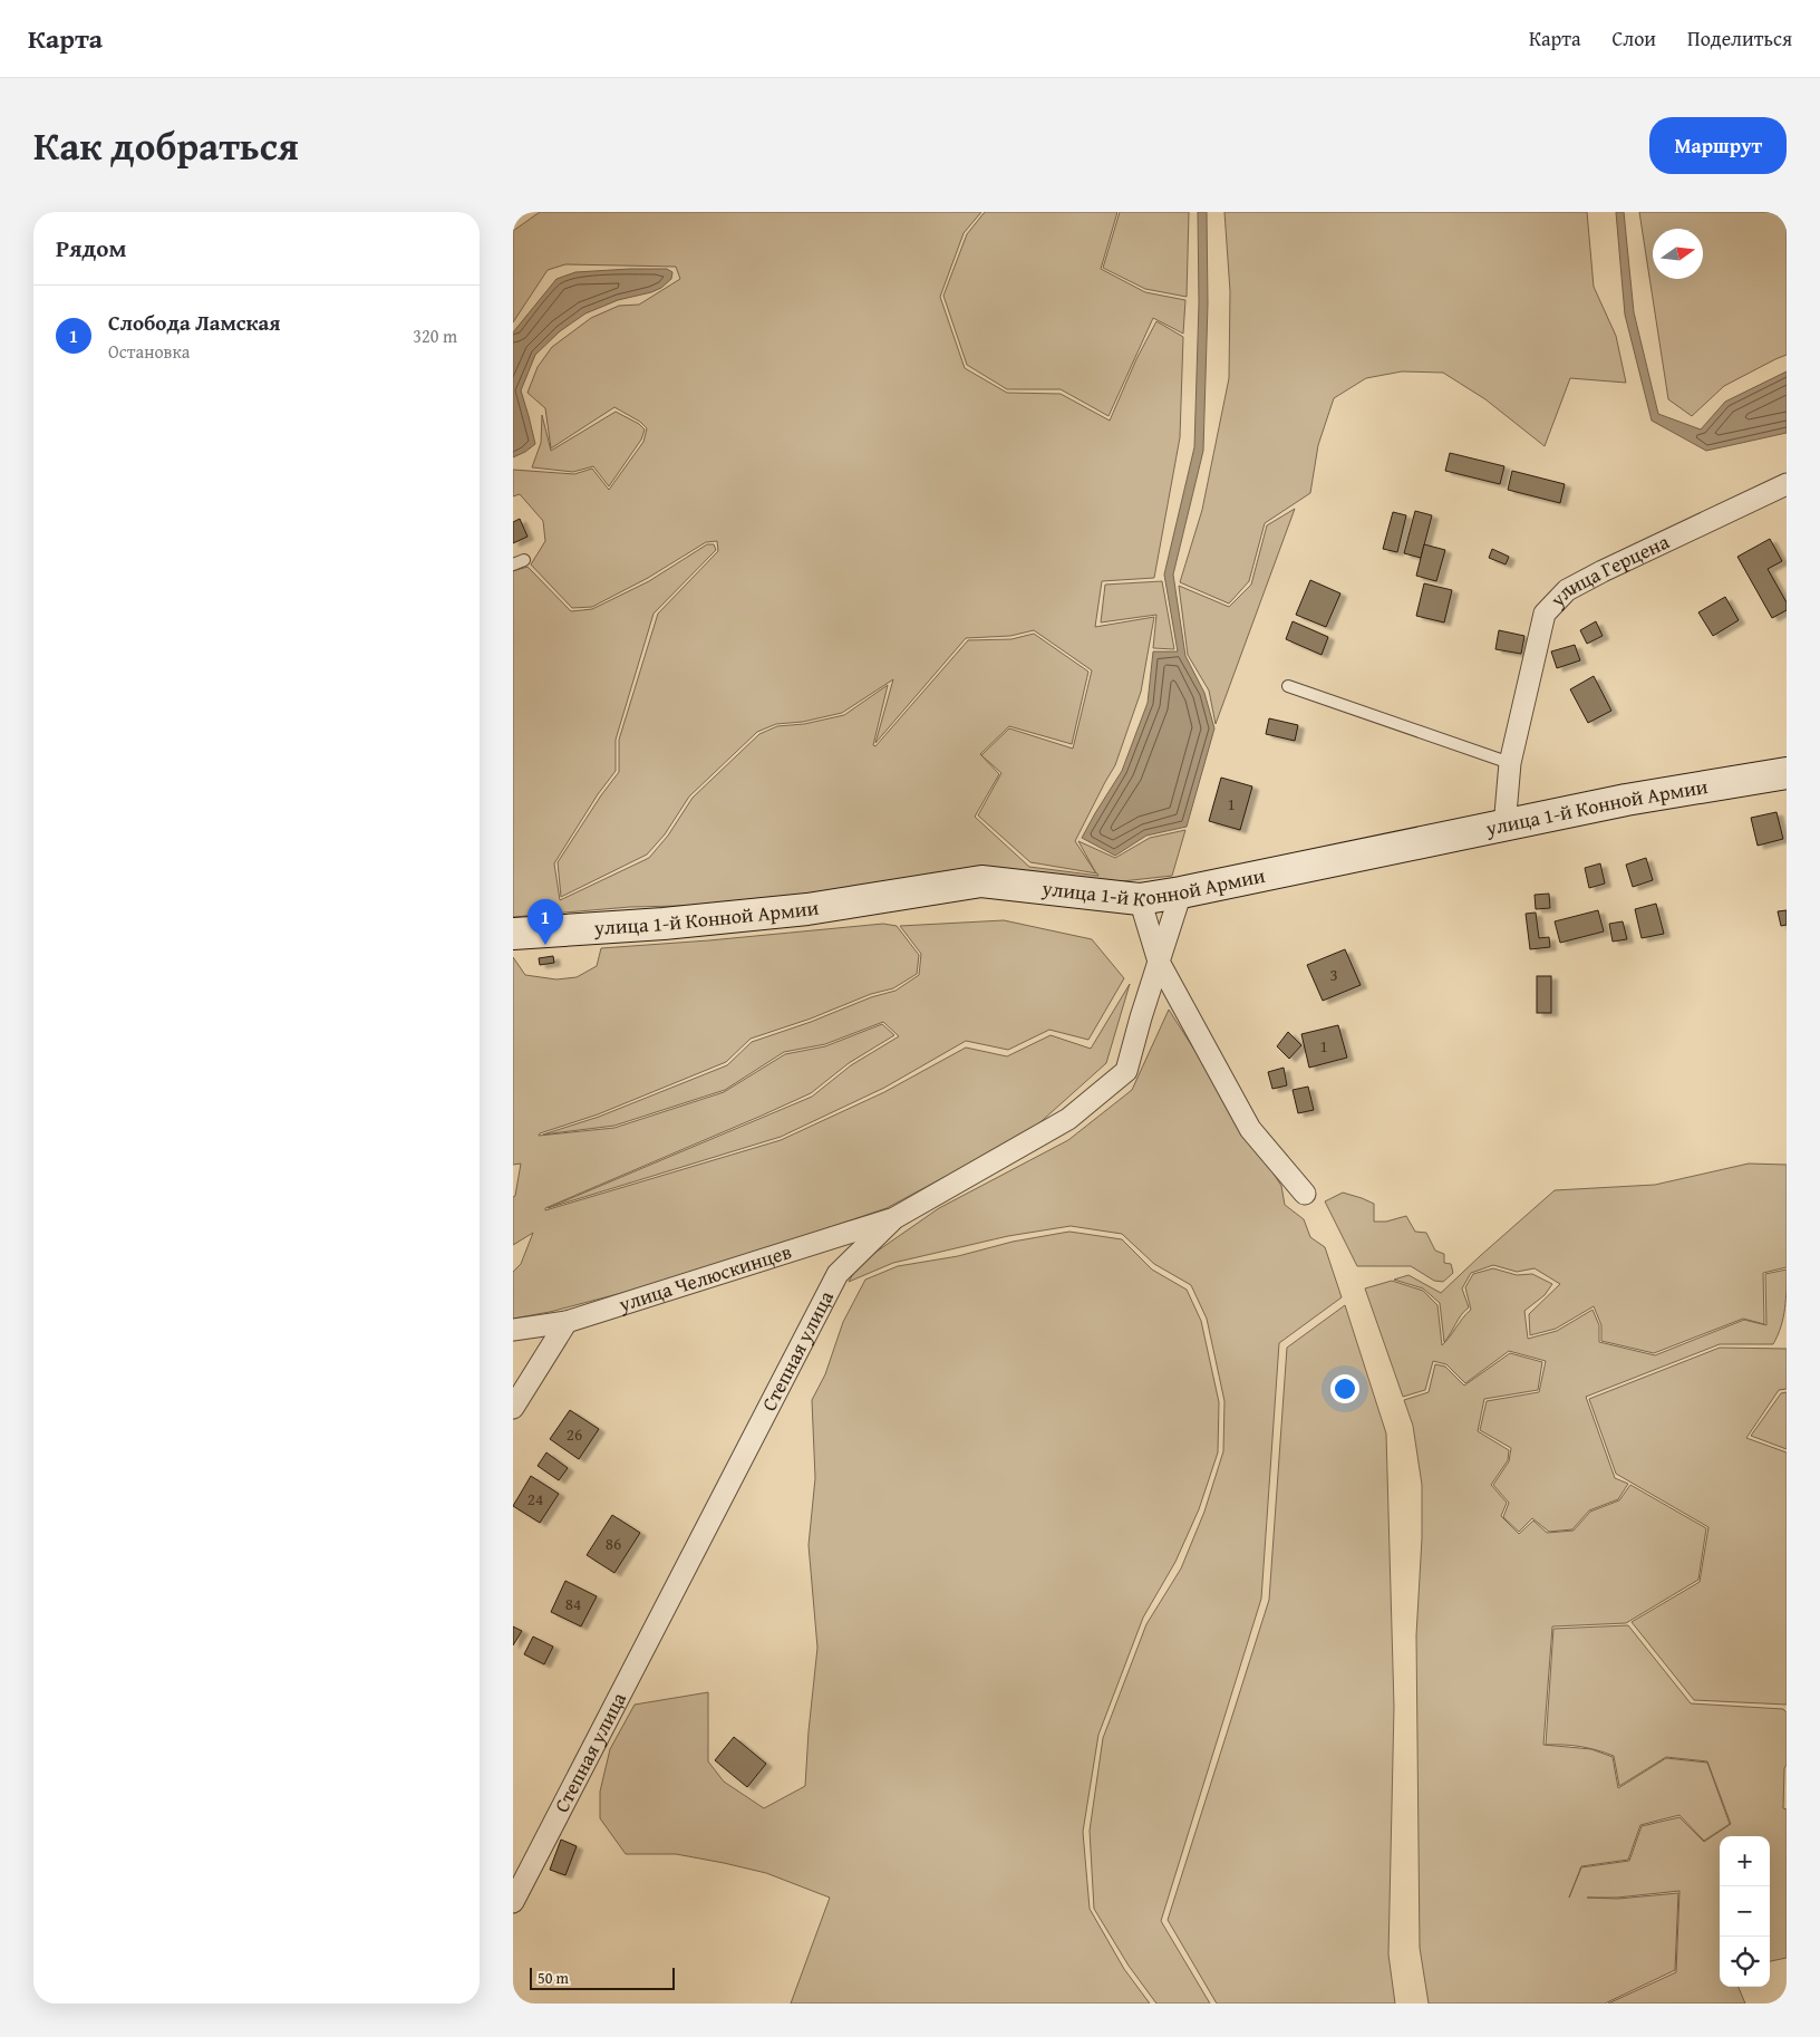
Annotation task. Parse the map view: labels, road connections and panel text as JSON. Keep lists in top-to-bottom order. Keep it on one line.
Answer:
{"streets":{"main road":["улица 1-й Конной Армии"],"street":["улица Герцена","улица Челюскинцев","Степная улица"]},"crossings":[["улица Герцена","улица 1-й Конной Армии"],["улица 1-й Конной Армии","Степная улица"],["улица Челюскинцев","Степная улица"]],"house_numbers":["1","3","1","26","24","86","84"],"scale_bar":"50 m","north":"right","page":{"header":"Карта","nav":["Карта","Слои","Поделиться"],"title":"Как добраться","buttons":"Маршрут","heading":"Рядом","list":[{"mark":"1","name":"Слобода Ламская","note":"Остановка","value":"320 m"}],"pins":"1","map_buttons":["+","−"],"scale":"50 m"}}
